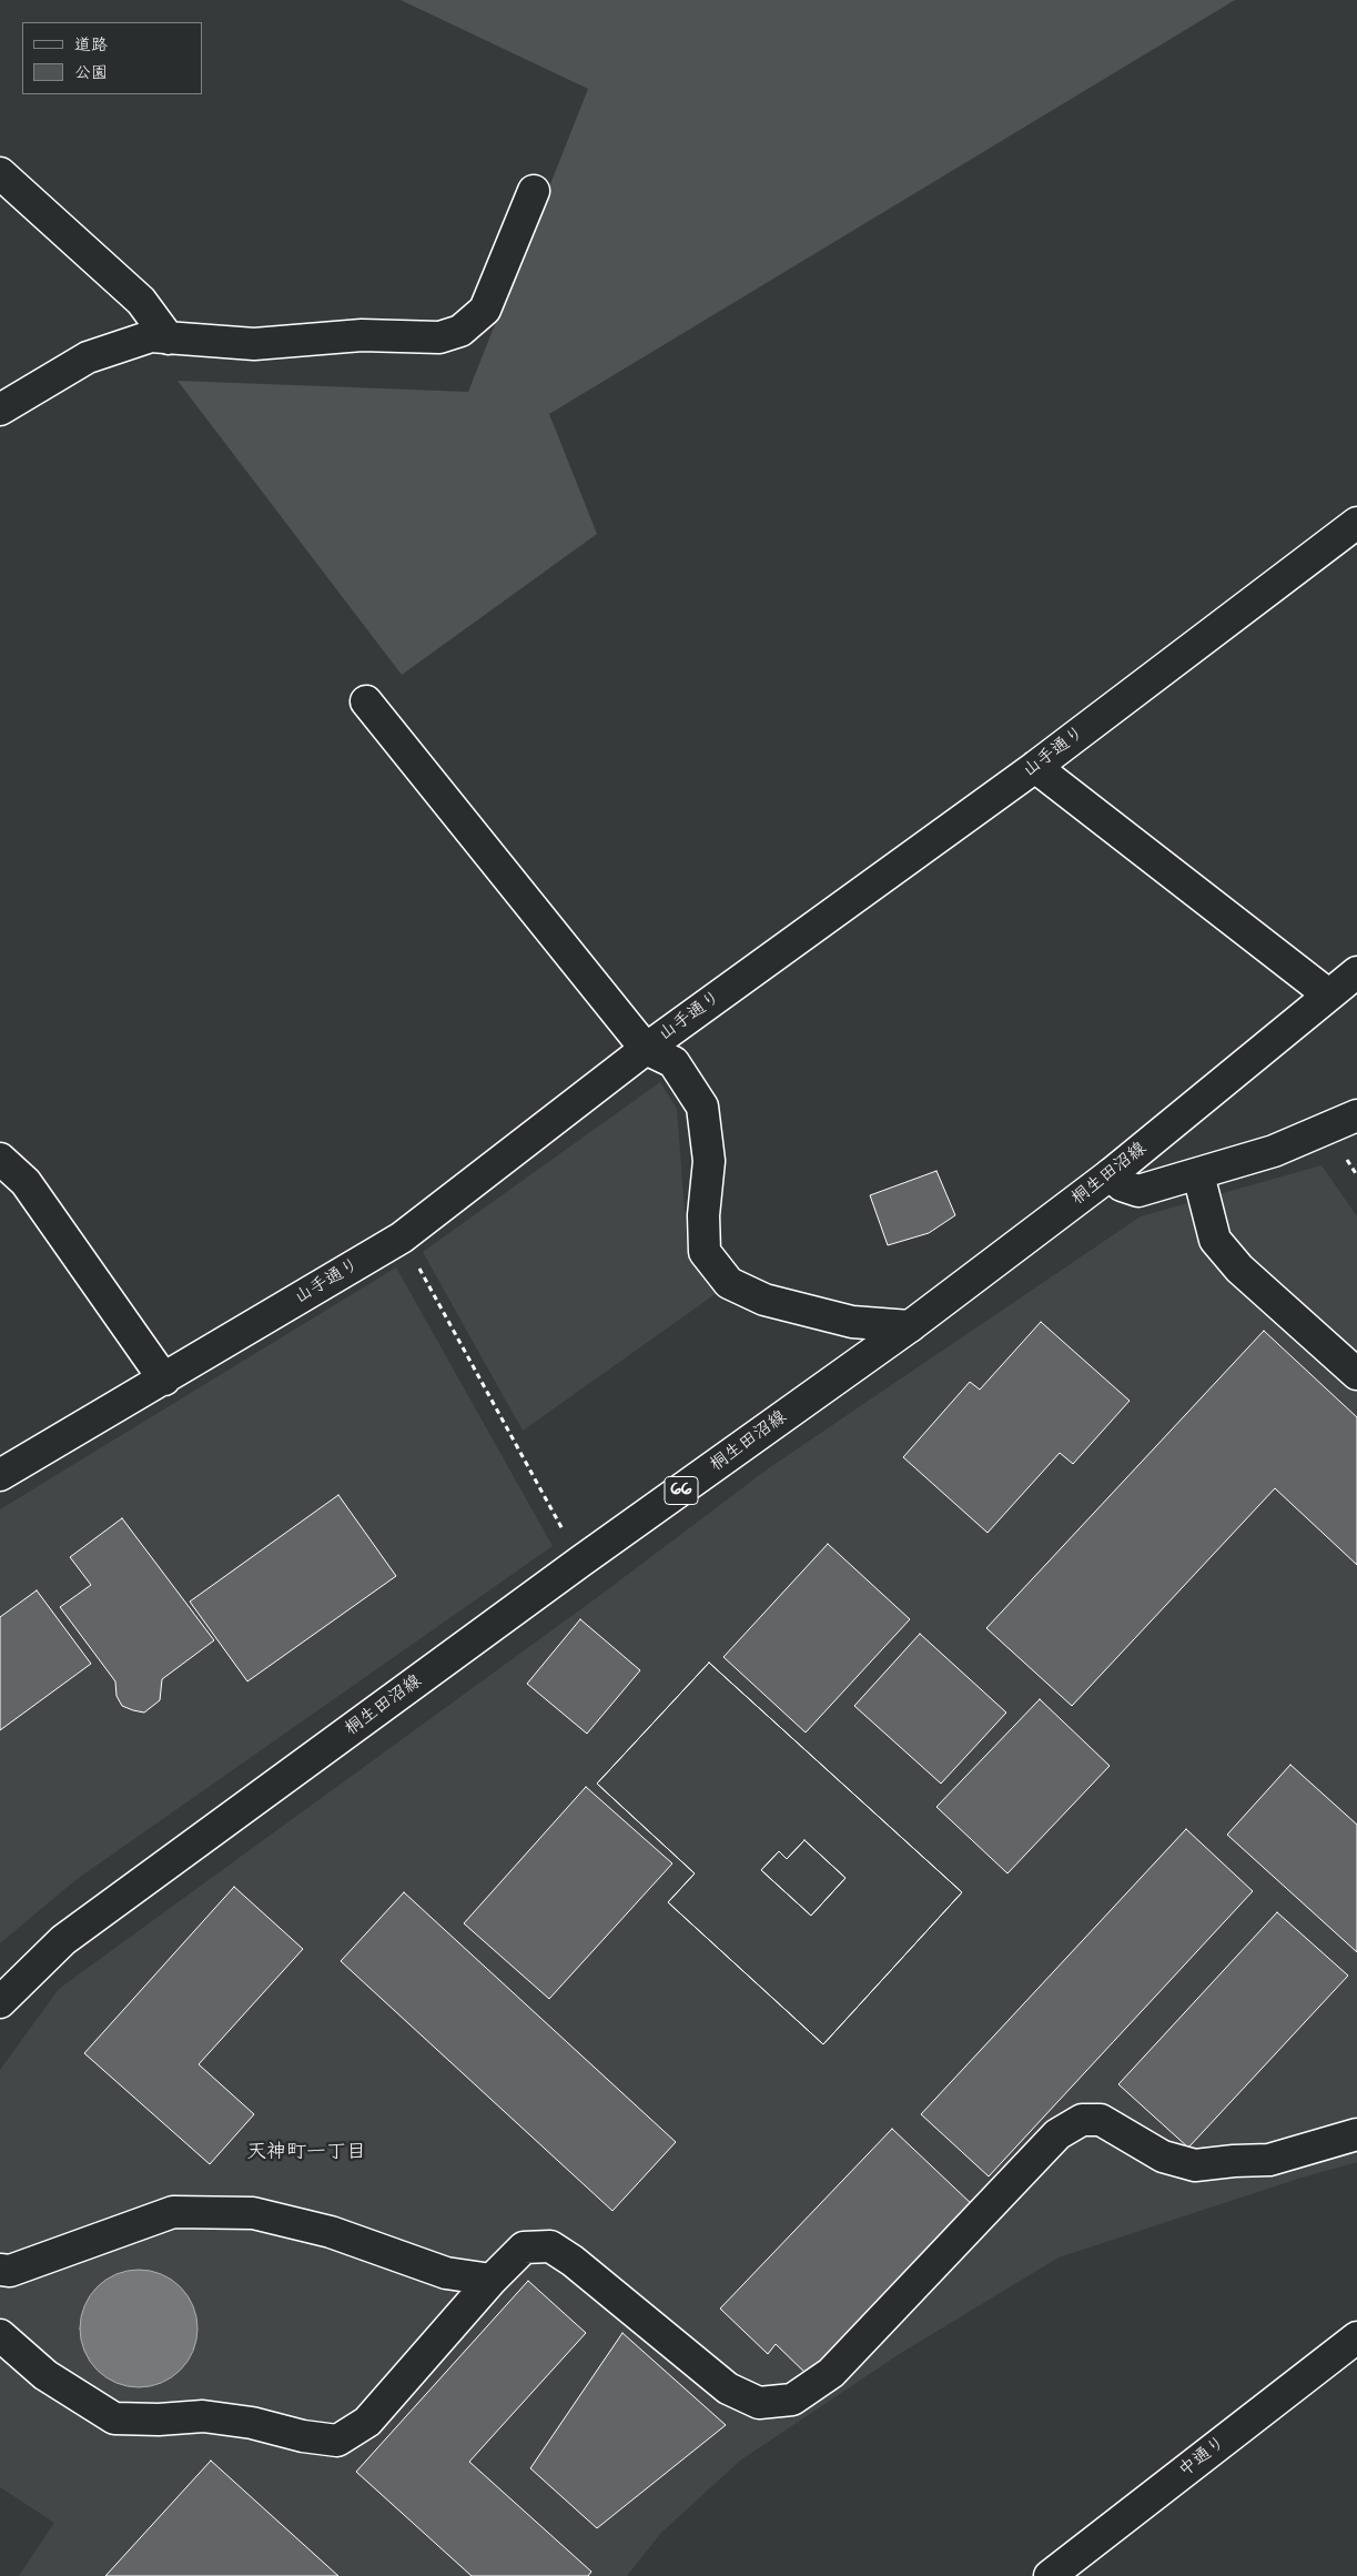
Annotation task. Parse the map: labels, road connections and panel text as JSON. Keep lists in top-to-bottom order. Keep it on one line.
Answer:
{"streets":{"street":["山手通り","桐生田沼線","66","中通り"]},"districts":["天神町一丁目"],"legend":["道路","公園"]}
